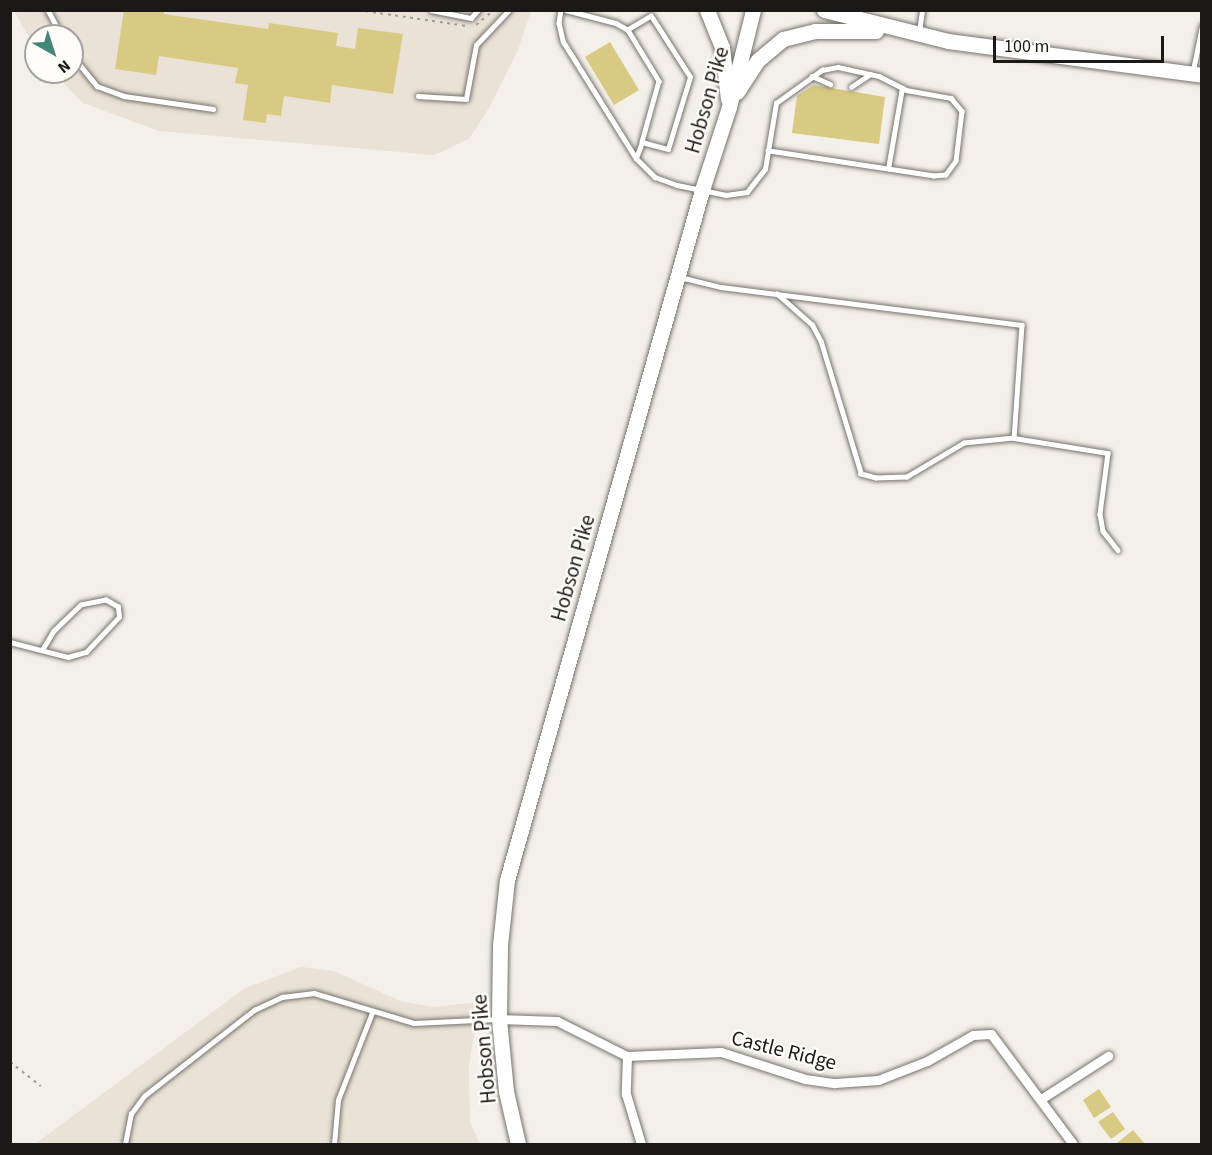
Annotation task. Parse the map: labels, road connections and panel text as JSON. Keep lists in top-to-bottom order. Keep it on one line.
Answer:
{"streets":{"main road":["Hobson Pike"],"street":["Castle Ridge"]},"crossings":[["Hobson Pike","Castle Ridge"]],"scale_bar":"100 m","north":"bottom right"}
